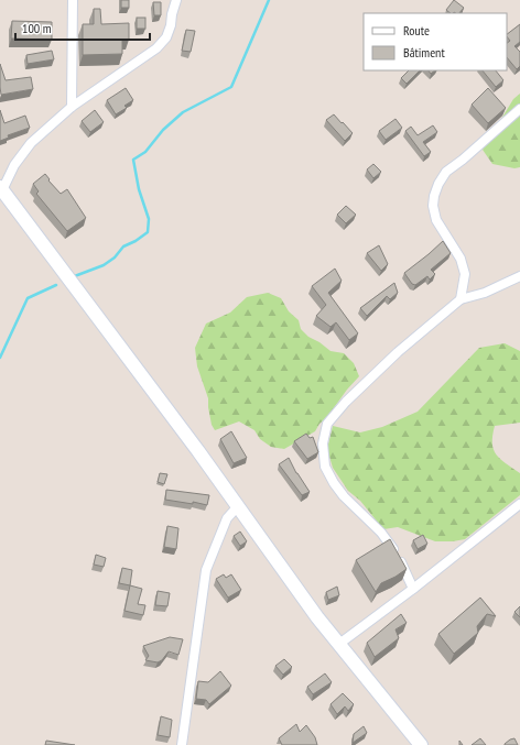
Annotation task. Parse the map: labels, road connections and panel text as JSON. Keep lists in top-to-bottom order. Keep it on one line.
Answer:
{"legend":["Route","Bâtiment"],"scale_bar":"100 m"}
